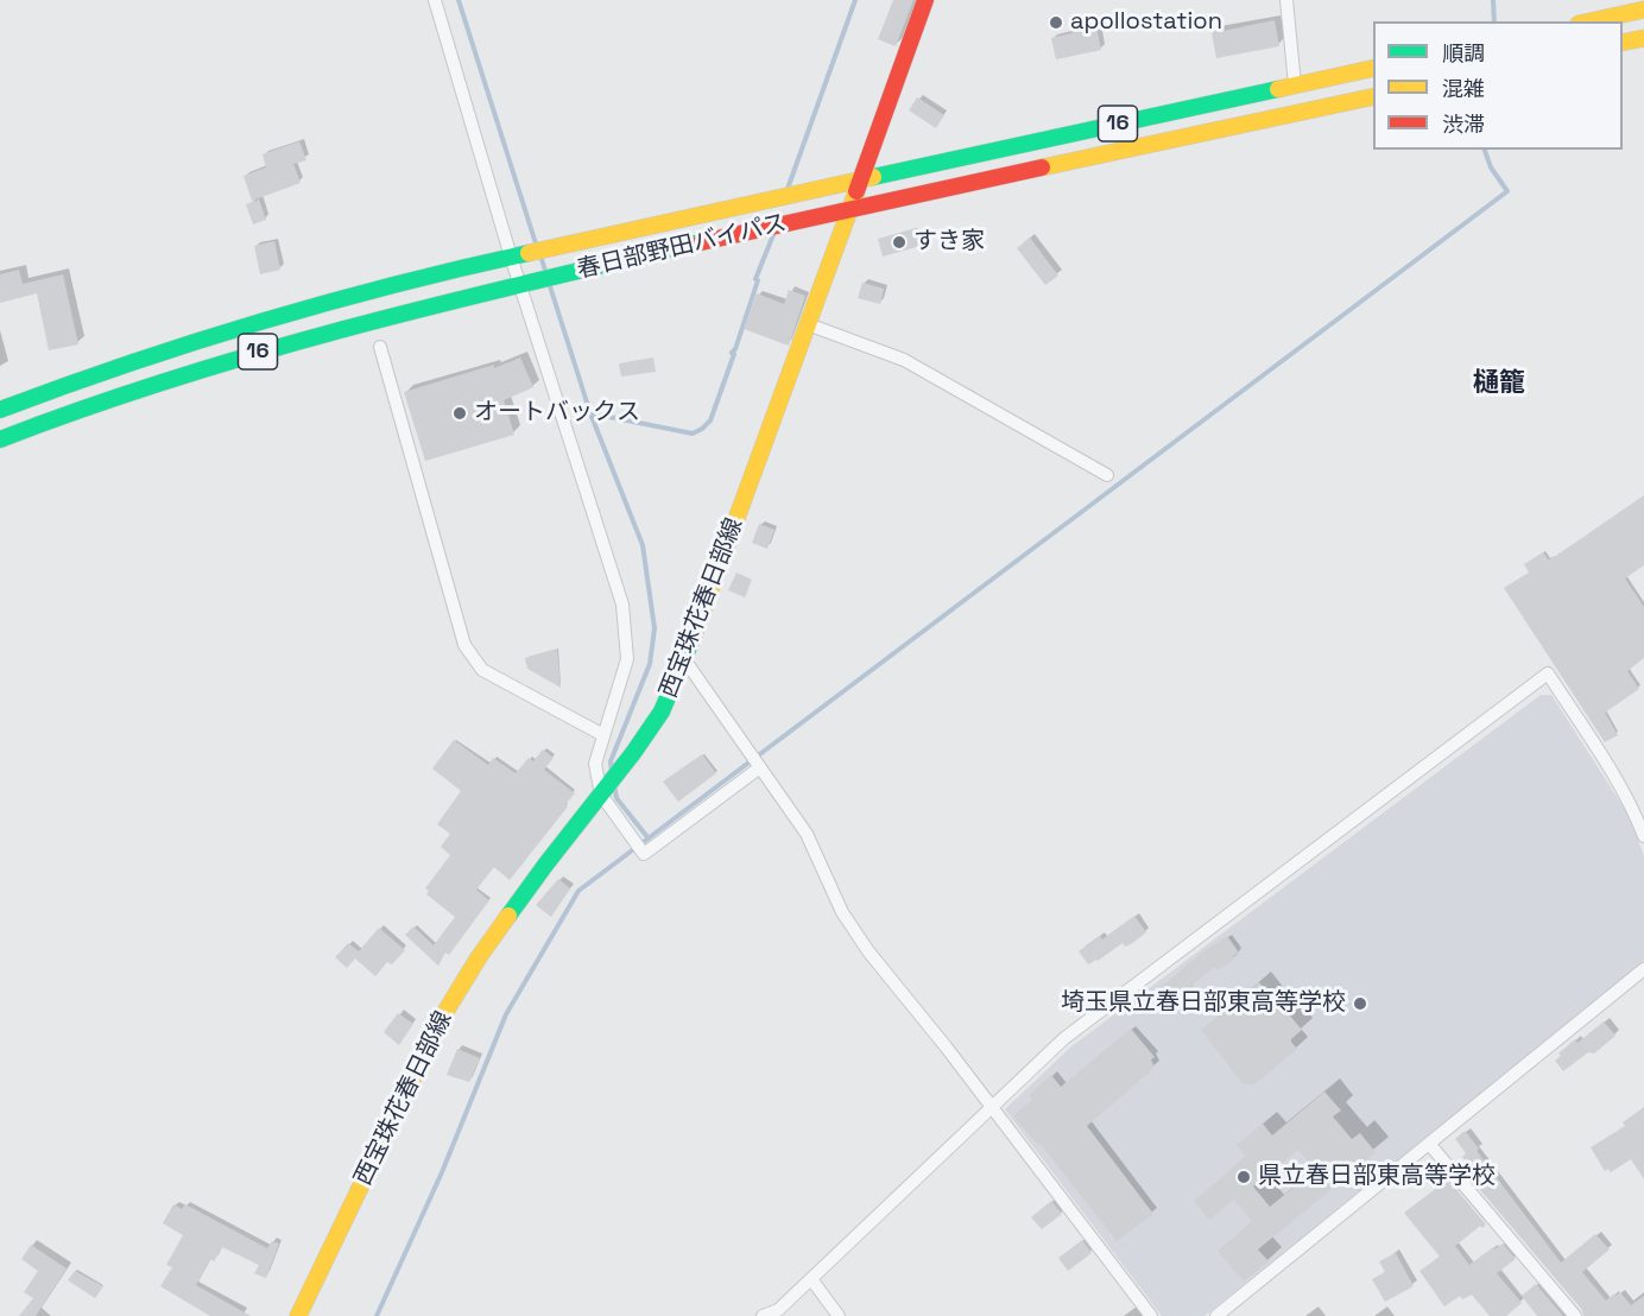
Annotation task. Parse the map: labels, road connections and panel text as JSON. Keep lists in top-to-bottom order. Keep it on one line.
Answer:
{"streets":{"main road":["16","春日部野田バイパス","西宝珠花春日部線"]},"crossings":[["春日部野田バイパス","西宝珠花春日部線"]],"districts":["樋籠"],"places":["apollostation","すき家","オートバックス","埼玉県立春日部東高等学校","県立春日部東高等学校"],"legend":["順調","混雑","渋滞"]}
